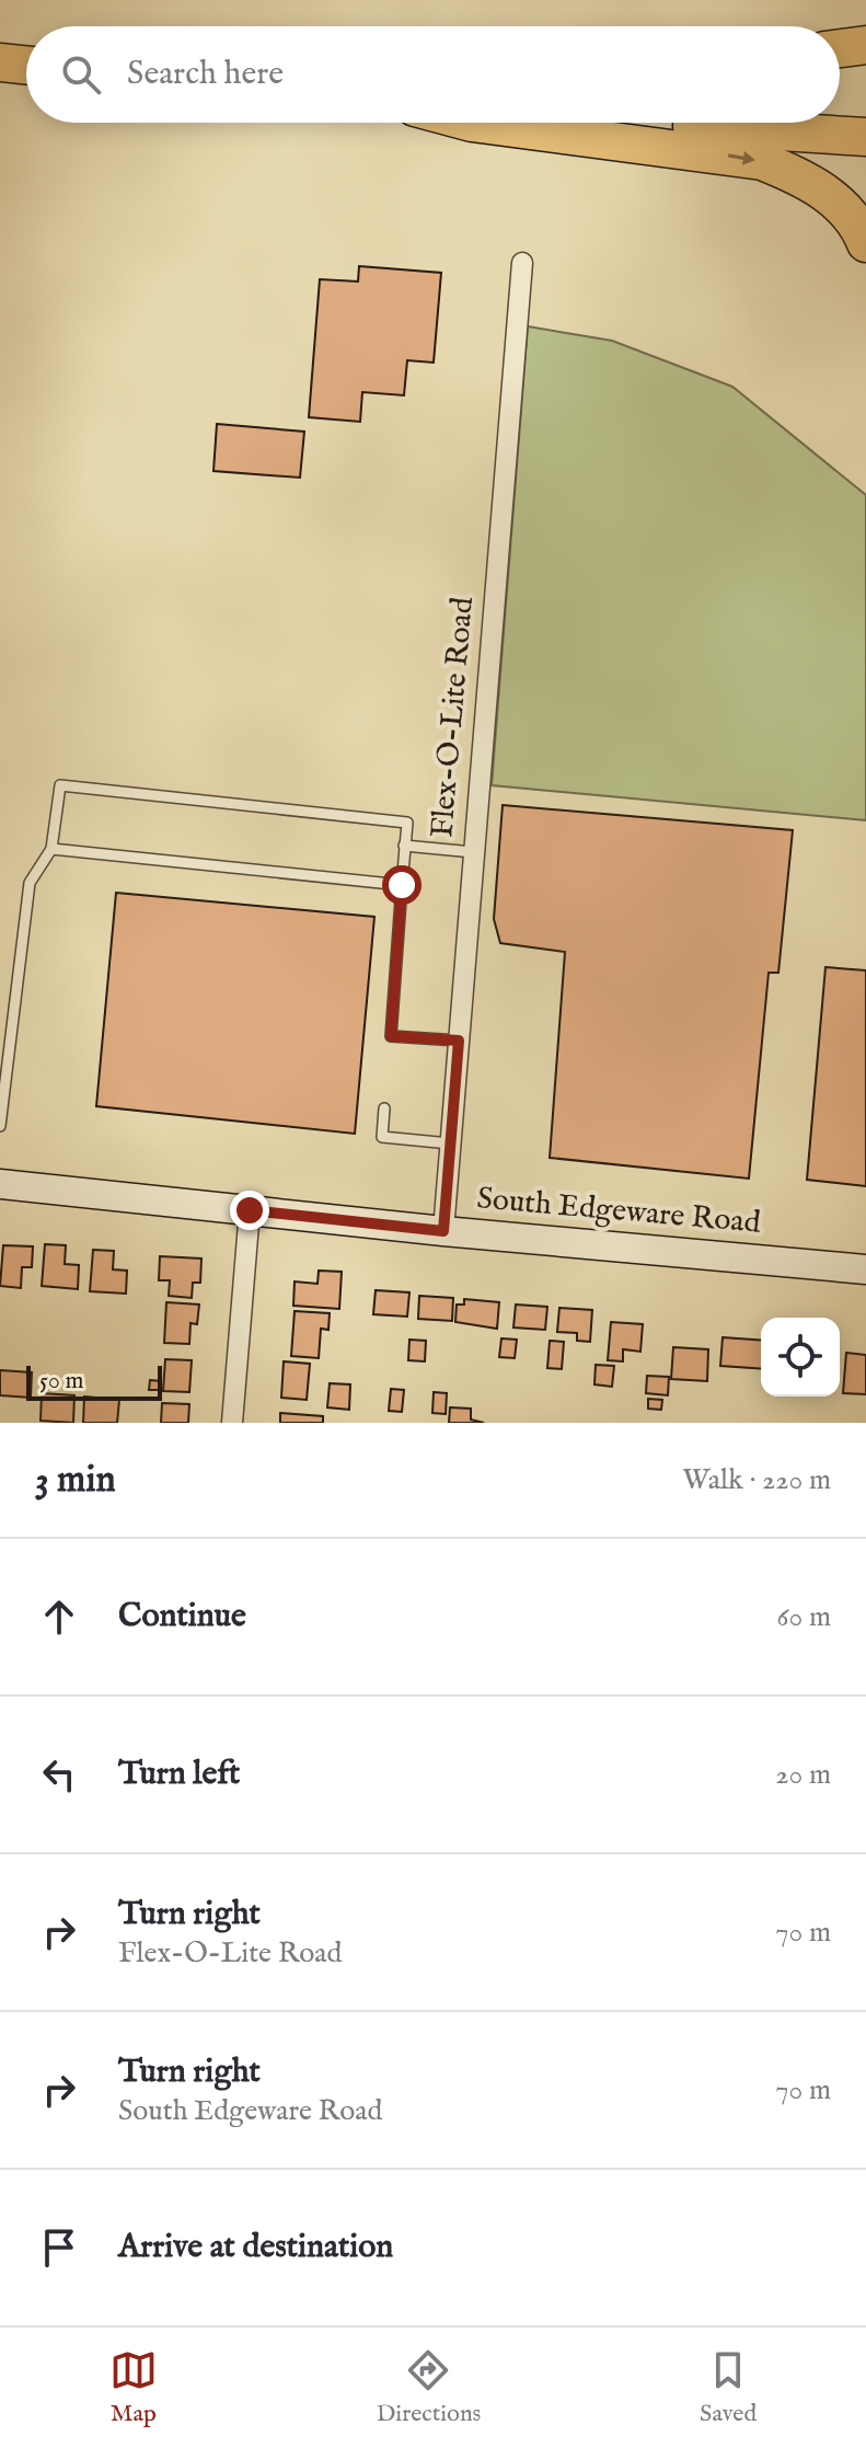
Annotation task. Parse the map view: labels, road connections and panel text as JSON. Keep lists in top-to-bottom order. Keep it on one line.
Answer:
{"streets":{"main road":["South Edgeware Road"],"street":["Flex-O-Lite Road"]},"crossings":[["Flex-O-Lite Road","South Edgeware Road"]],"scale_bar":"50 m","page":{"search":"Search here","scale":"50 m","heading":["3 min","Walk · 220 m"],"list":[["Continue","60 m"],["Turn left","20 m"],["Turn right","Flex-O-Lite Road","70 m"],["Turn right","South Edgeware Road","70 m"],"Arrive at destination"],"nav":["Map","Directions","Saved"]}}
